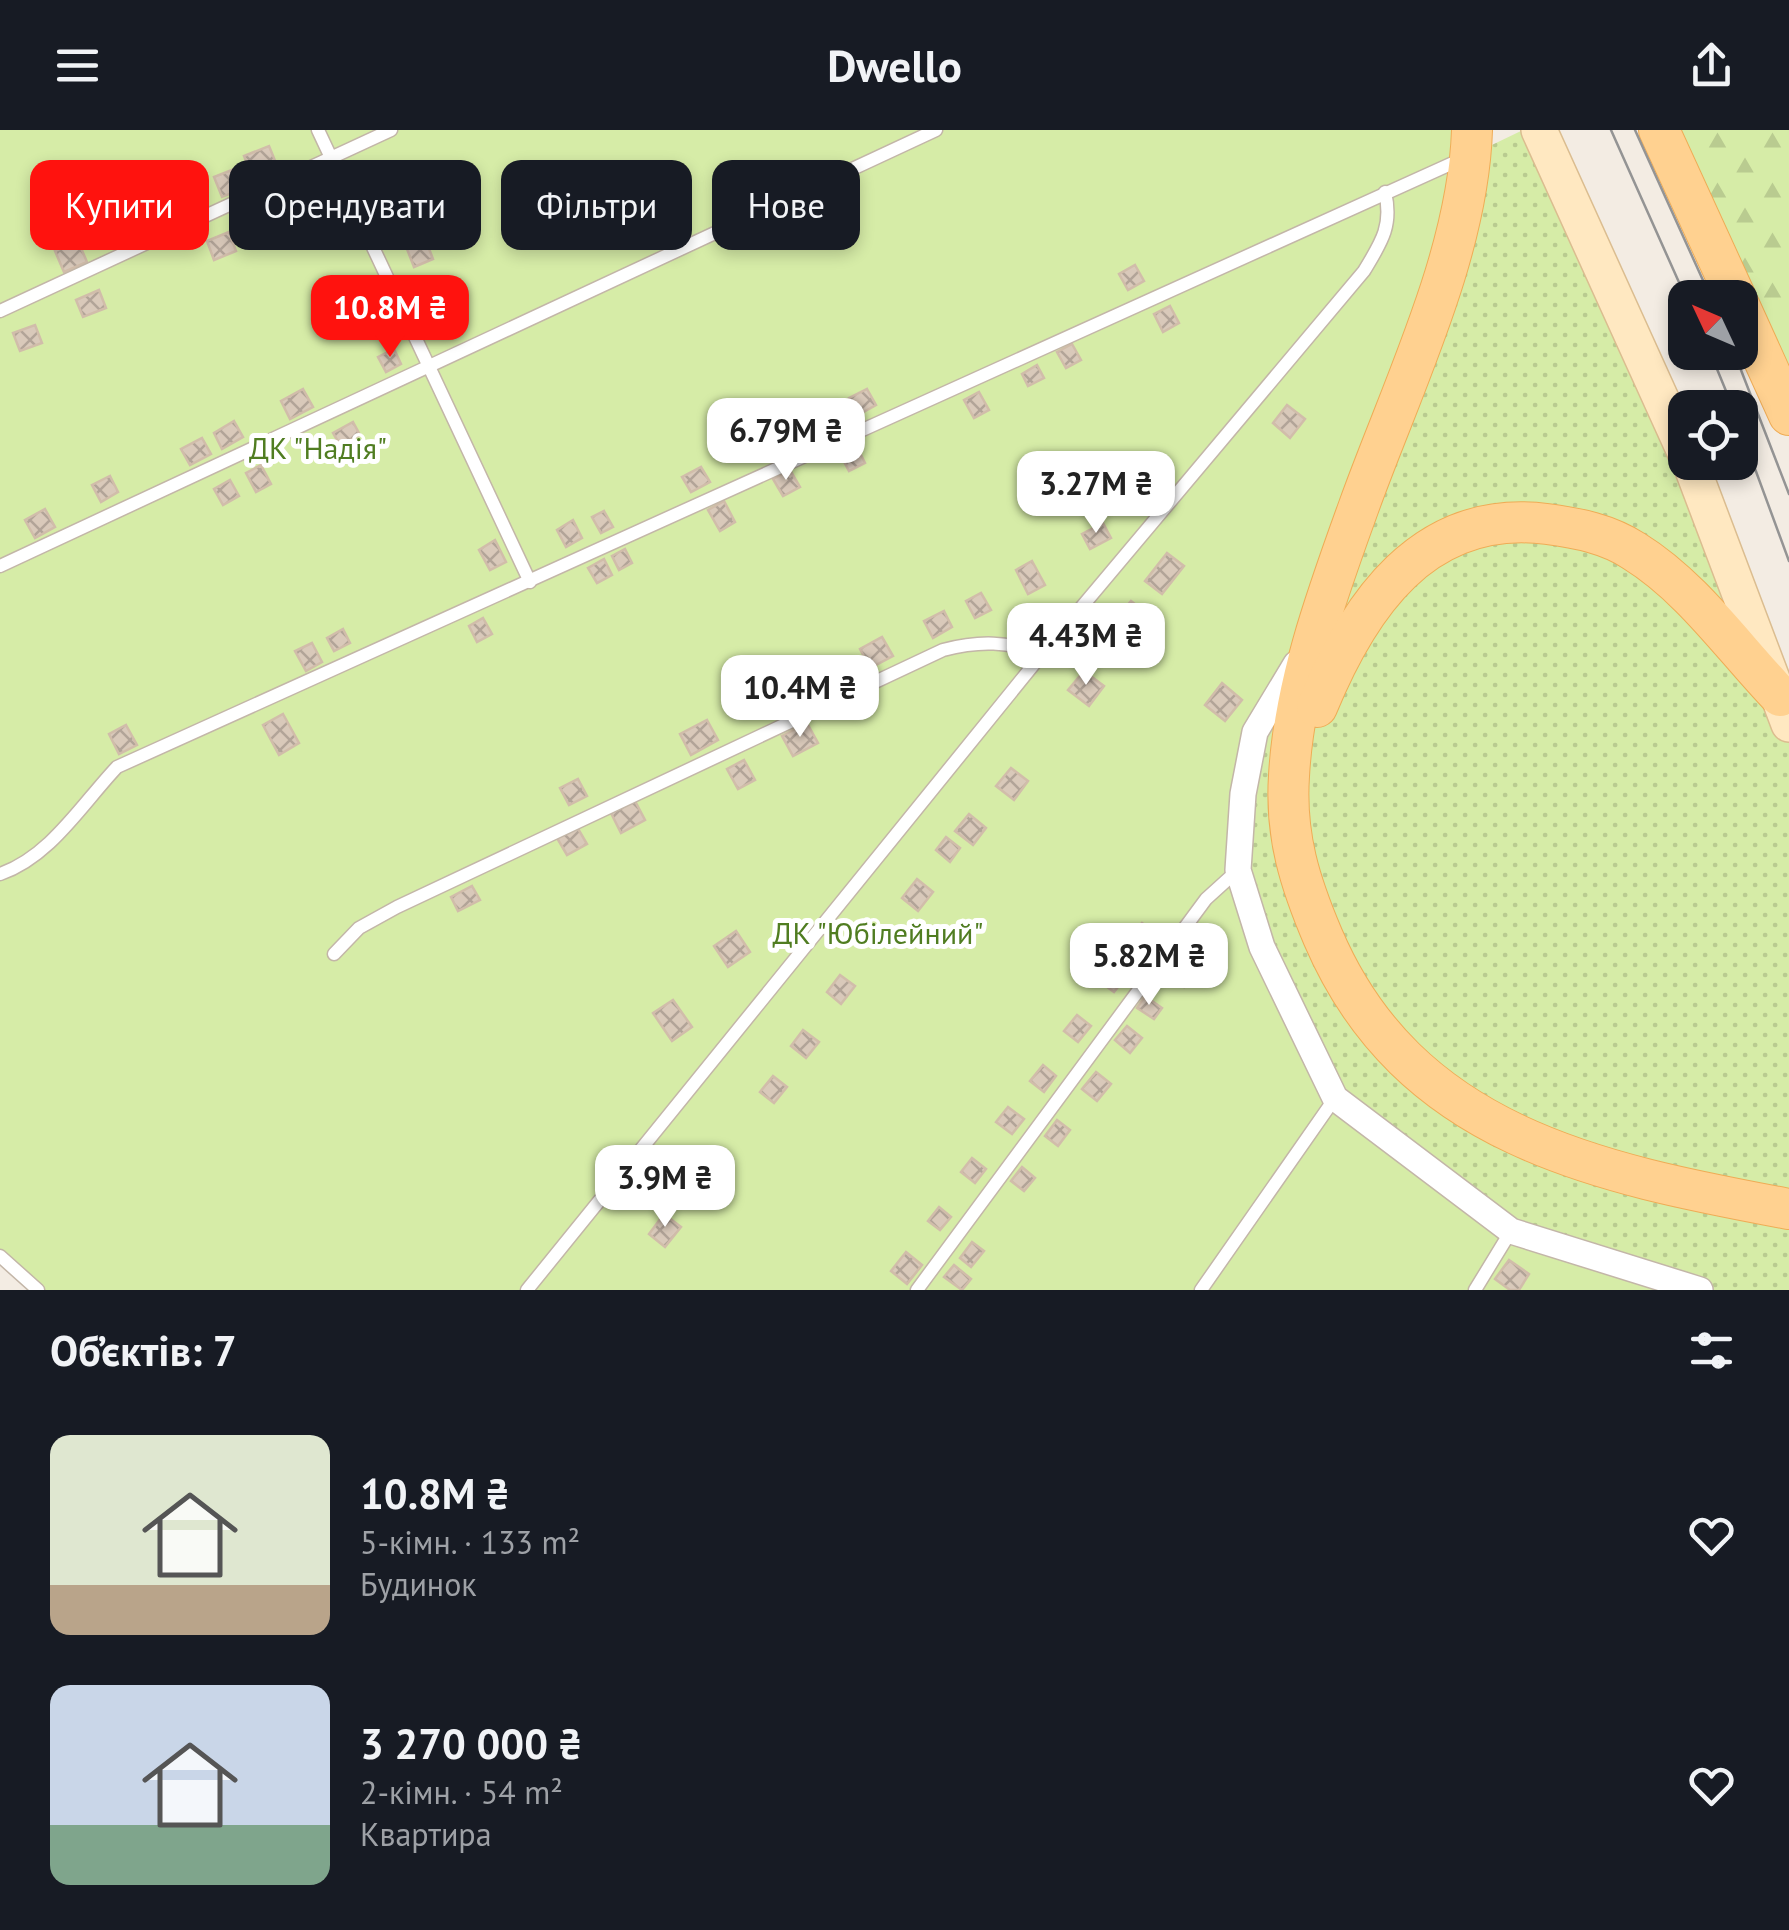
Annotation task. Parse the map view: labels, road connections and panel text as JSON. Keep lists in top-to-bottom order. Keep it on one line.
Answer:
{"parks":["ДК \"Надія\"","ДК \"Юбілейний\""],"north":"top left","page":{"header":"Dwello","chip":["Купити","Орендувати","Фільтри","Нове"],"price":["10.8M ₴","6.79M ₴","3.27M ₴","4.43M ₴","10.4M ₴","5.82M ₴","3.9M ₴"],"heading":"Об’єктів: 7","list":[{"name":"10.8M ₴","note":"5-кімн. · 133 m² · Будинок"},{"name":"3 270 000 ₴","note":"2-кімн. · 54 m² · Квартира"}]}}
